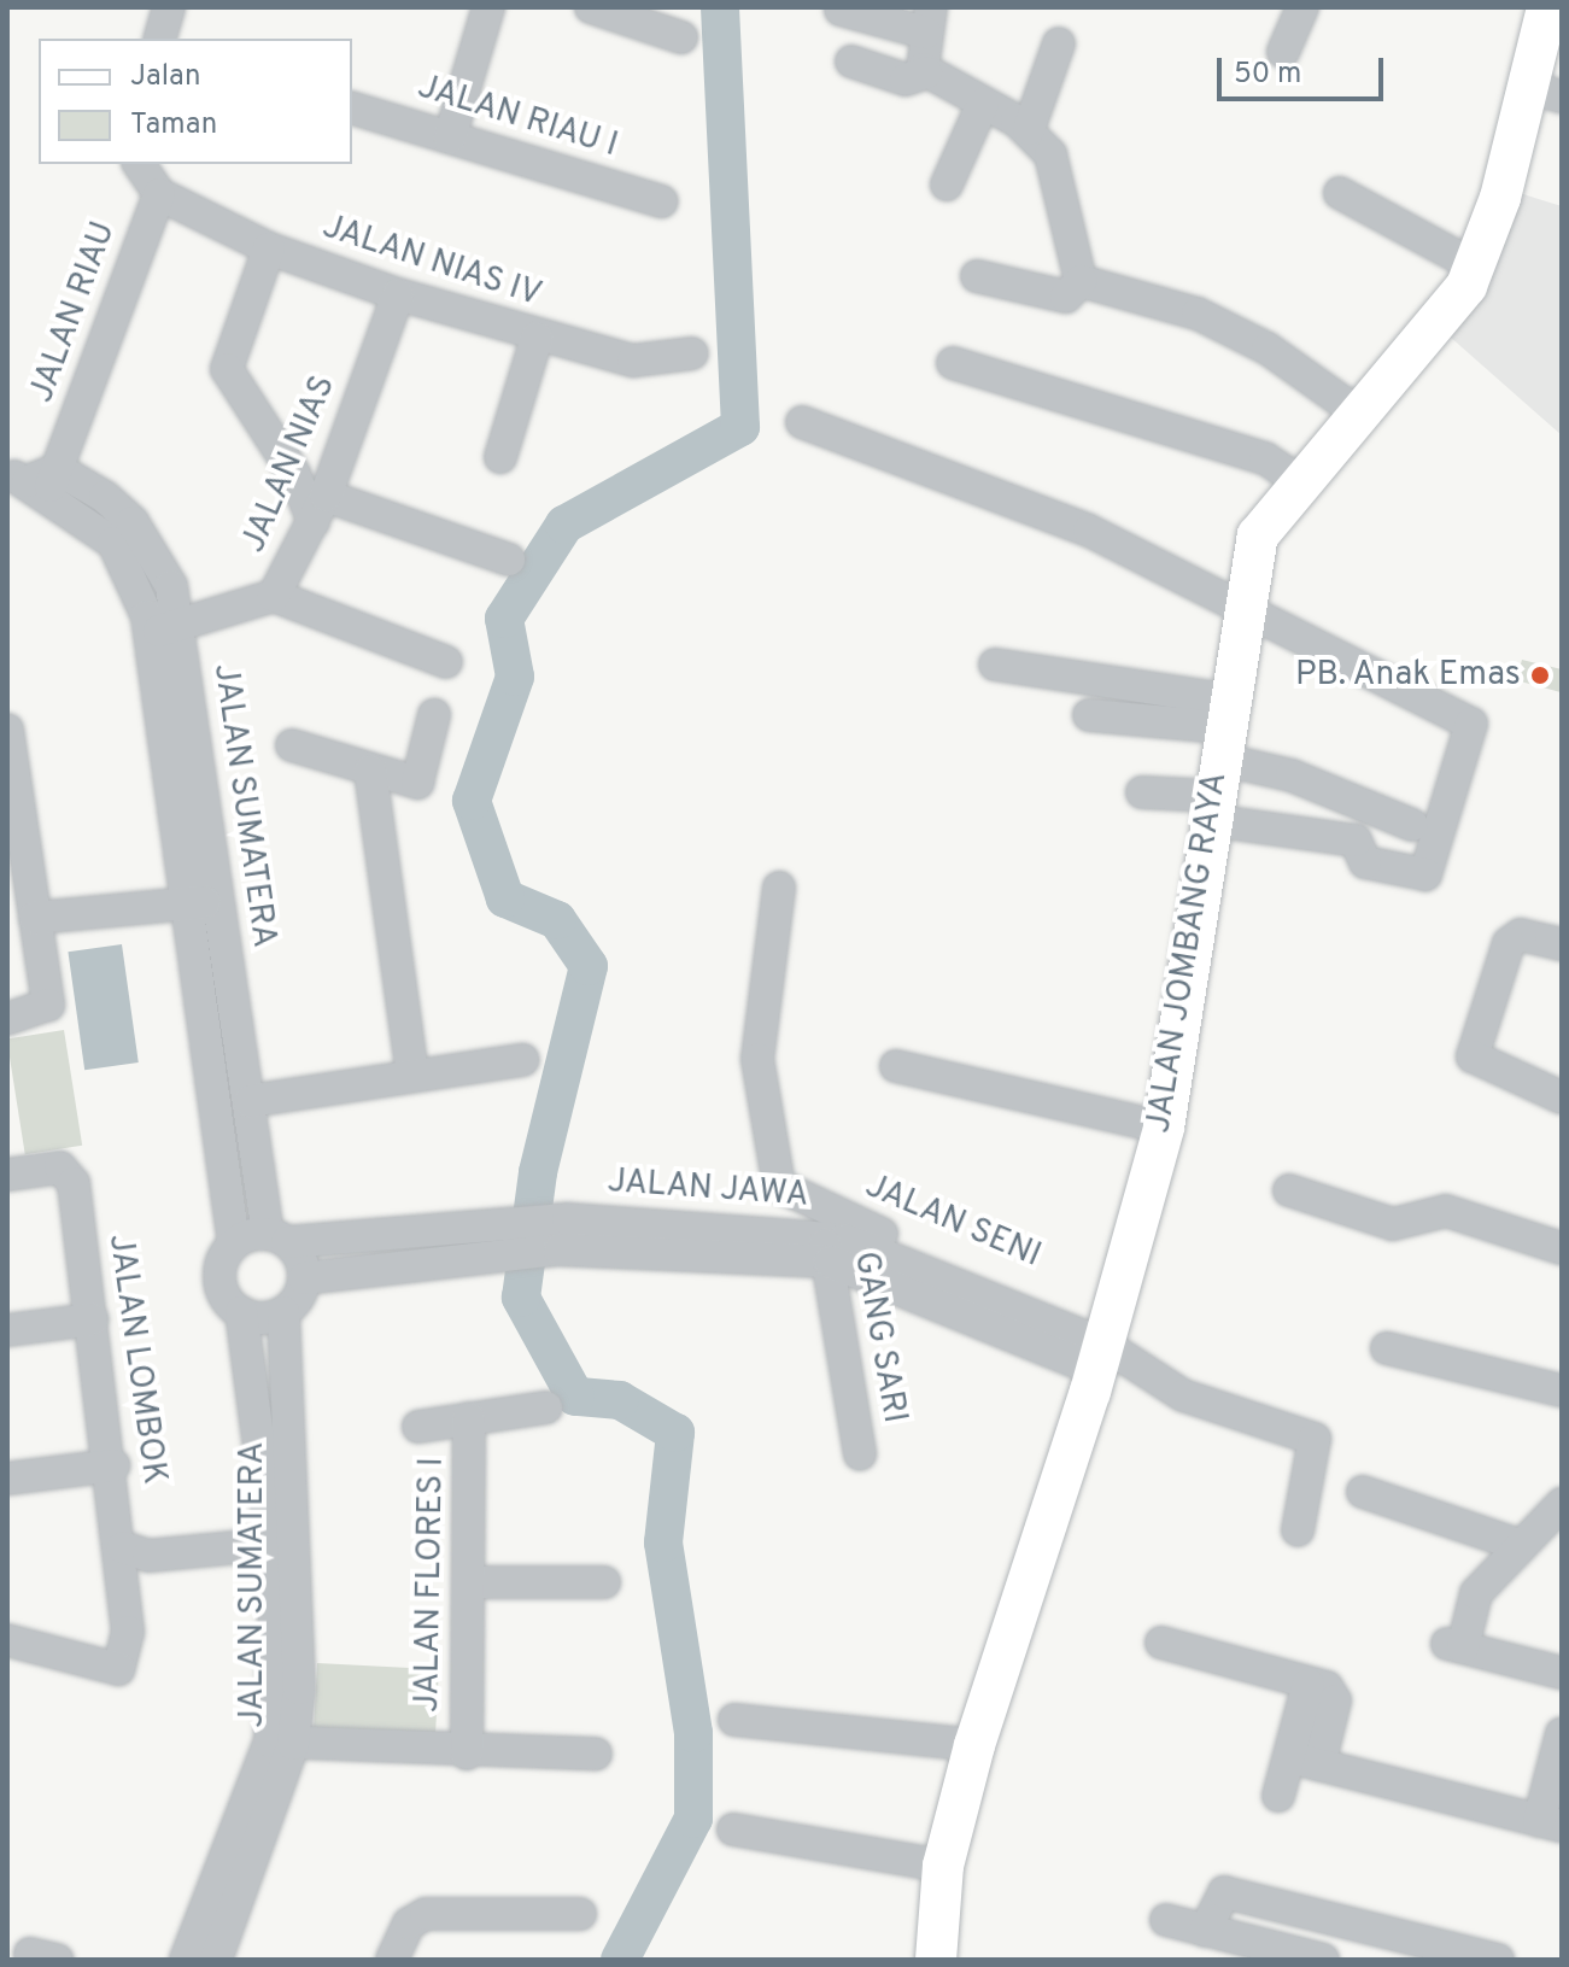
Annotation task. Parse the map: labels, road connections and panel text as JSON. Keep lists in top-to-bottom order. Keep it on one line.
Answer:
{"streets":{"main road":["JALAN JOMBANG RAYA"],"street":["JALAN RIAU I","JALAN NIAS IV","JALAN RIAU","JALAN NIAS","JALAN SUMATERA","JALAN JAWA","JALAN SENI","GANG SARI","JALAN LOMBOK","JALAN FLORES I"]},"crossings":[["JALAN NIAS IV","JALAN RIAU"],["JALAN NIAS IV","JALAN NIAS"],["JALAN RIAU","JALAN SUMATERA"],["JALAN NIAS","JALAN SUMATERA"],["JALAN SUMATERA","JALAN JAWA"],["JALAN SUMATERA","JALAN LOMBOK"],["JALAN JOMBANG RAYA","JALAN JAWA"],["JALAN JOMBANG RAYA","JALAN SENI"],["JALAN JAWA","JALAN SENI"],["JALAN JAWA","GANG SARI"]],"places":["PB. Anak Emas"],"legend":["Jalan","Taman"],"scale_bar":"50 m"}
